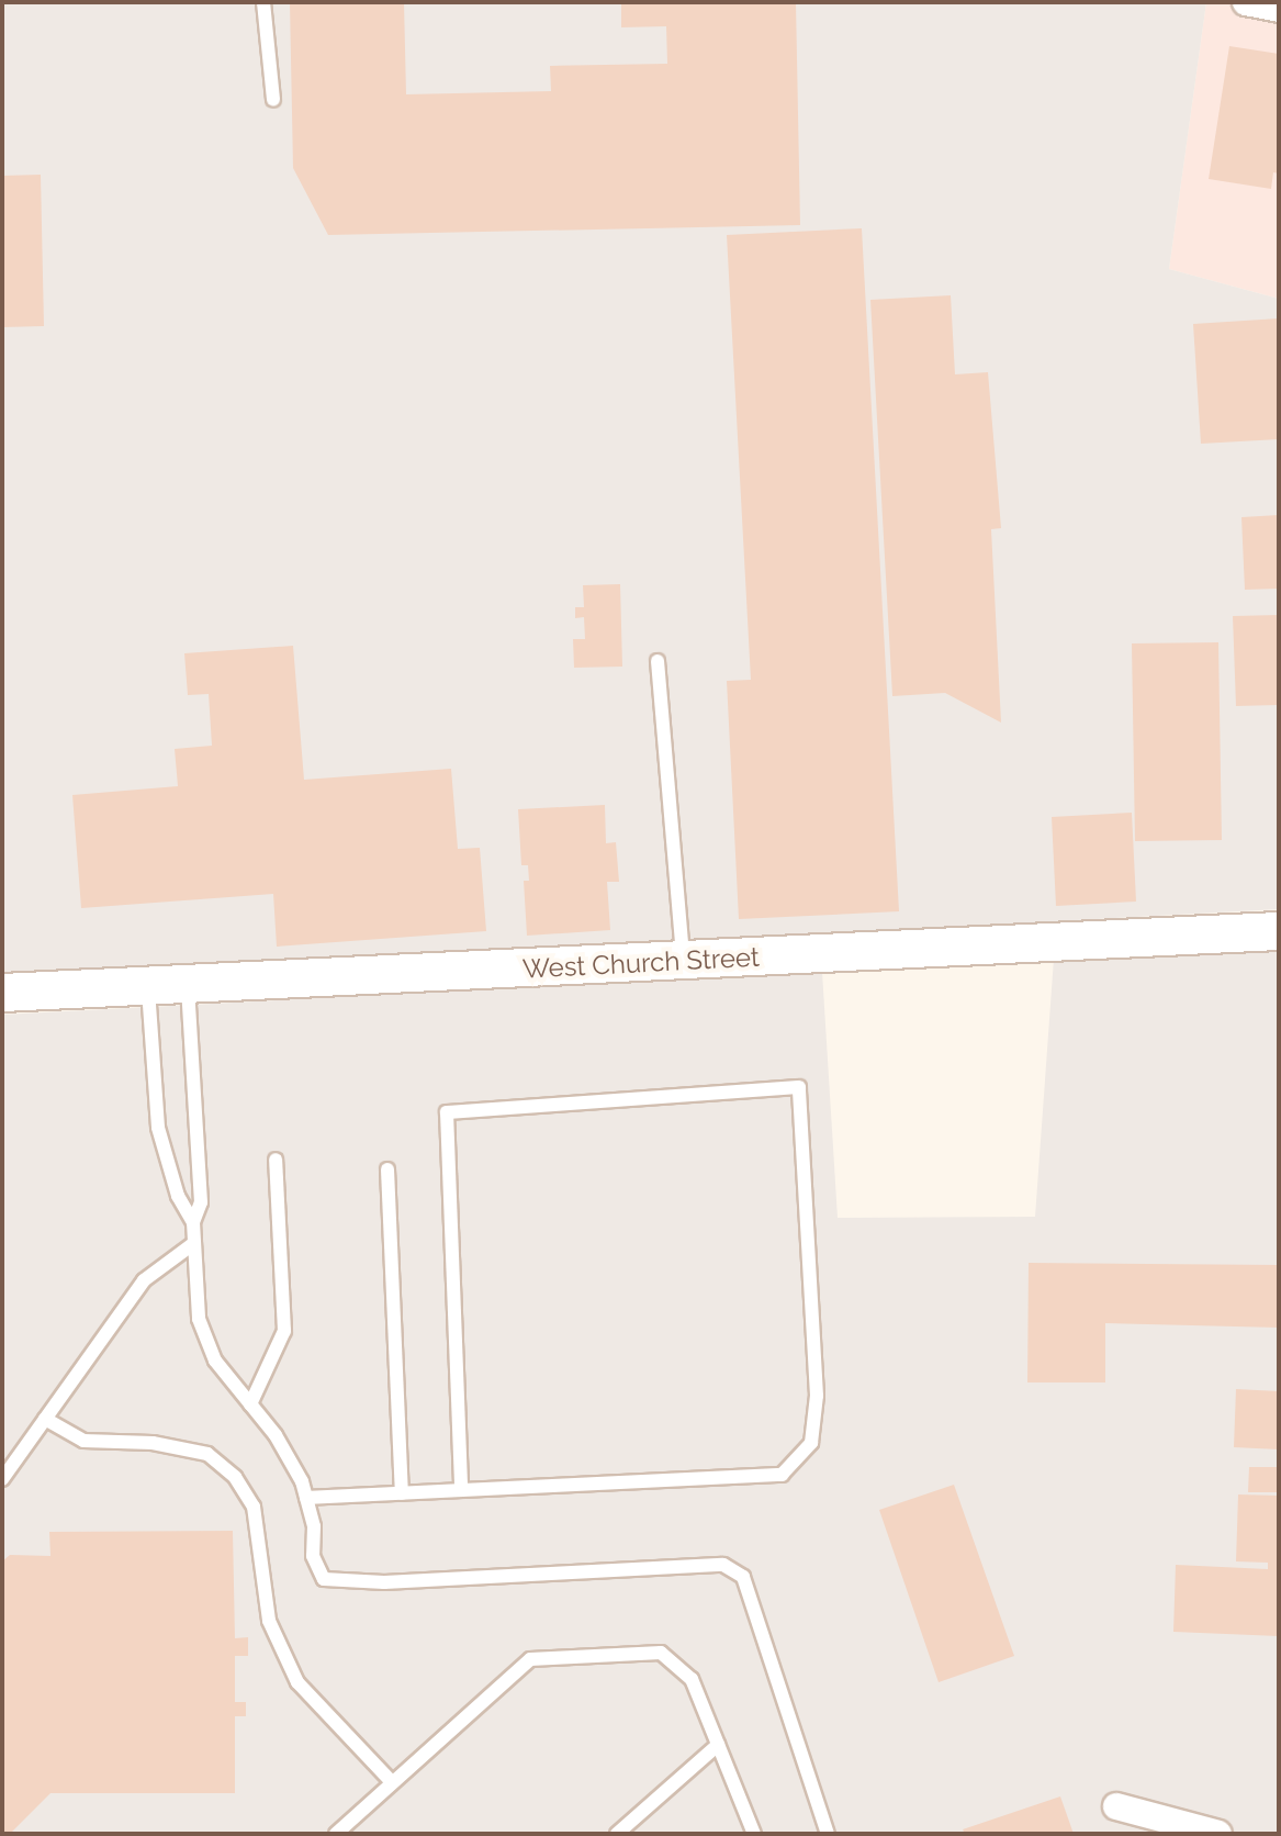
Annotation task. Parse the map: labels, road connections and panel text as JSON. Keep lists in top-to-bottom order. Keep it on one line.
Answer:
{"streets":{"street":["West Church Street"]}}
